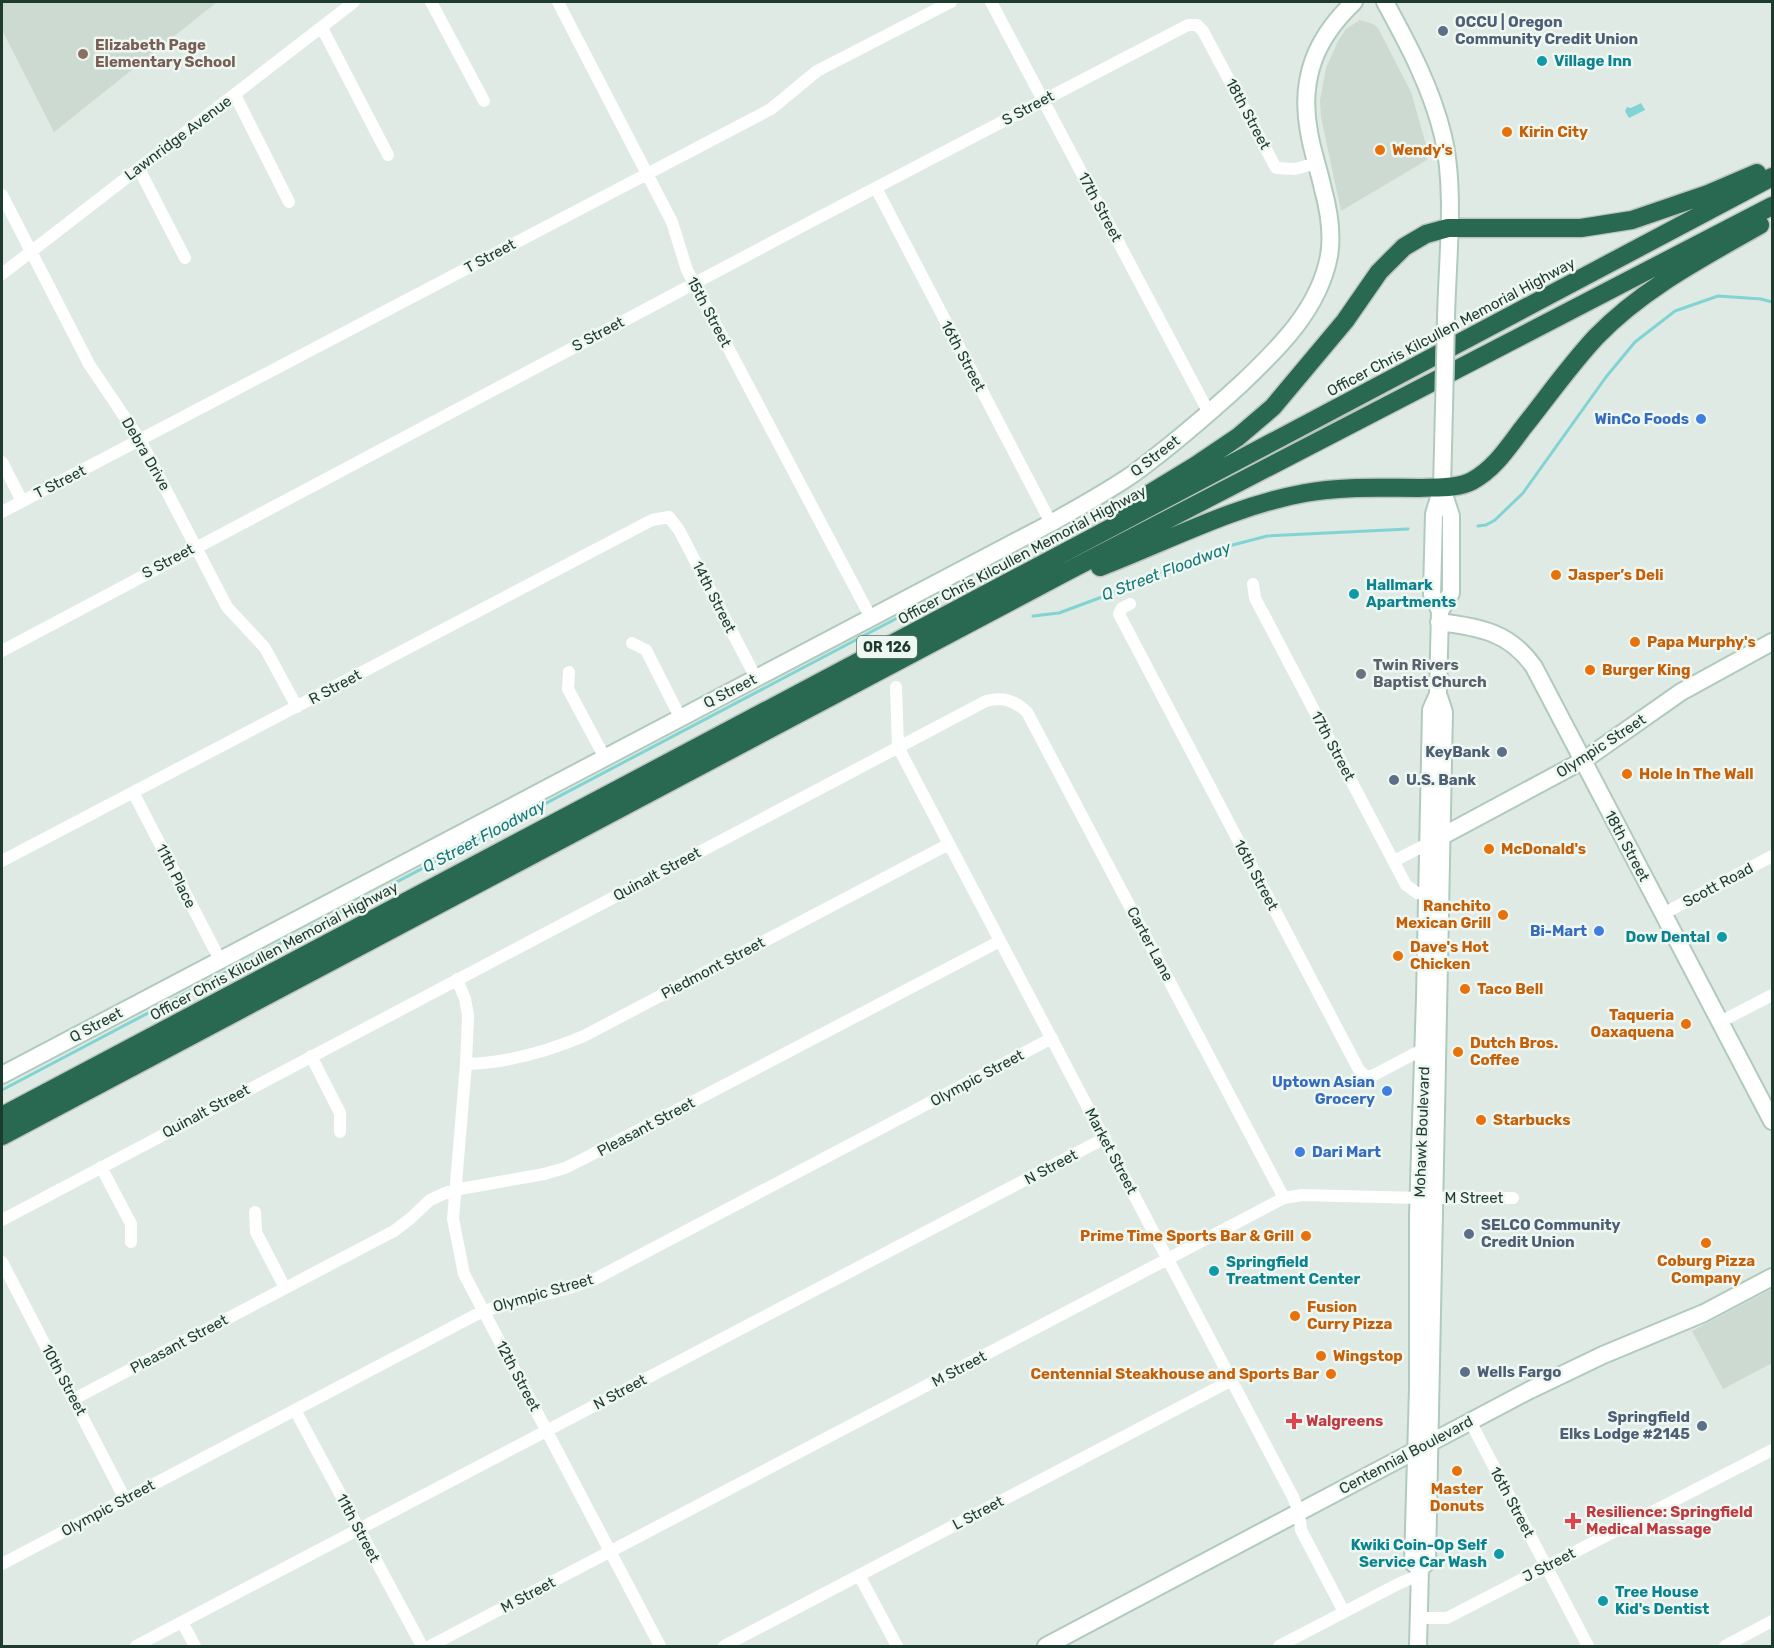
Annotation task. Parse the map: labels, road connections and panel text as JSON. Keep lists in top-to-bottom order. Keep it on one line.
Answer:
{"streets":{"highway":["Officer Chris Kilcullen Memorial Highway","OR 126"],"main road":["18th Street","Q Street","Olympic Street","Mohawk Boulevard","Centennial Boulevard"],"street":["S Street","Lawnridge Avenue","17th Street","T Street","15th Street","16th Street","Debra Drive","14th Street","R Street","Quinalt Street","11th Place","Scott Road","Carter Lane","Piedmont Street","Pleasant Street","Market Street","N Street","M Street","12th Street","10th Street","L Street","11th Street","J Street"]},"crossings":[["S Street","18th Street"],["S Street","17th Street"],["S Street","15th Street"],["S Street","16th Street"],["S Street","Debra Drive"],["18th Street","Q Street"],["18th Street","Olympic Street"],["18th Street","Scott Road"],["18th Street","Mohawk Boulevard"],["Lawnridge Avenue","Debra Drive"],["17th Street","Q Street"],["17th Street","Olympic Street"],["17th Street","Mohawk Boulevard"],["T Street","15th Street"],["T Street","Debra Drive"],["15th Street","Q Street"],["16th Street","Q Street"],["16th Street","Mohawk Boulevard"],["16th Street","Centennial Boulevard"],["16th Street","J Street"],["Debra Drive","R Street"],["Q Street","14th Street"],["Q Street","11th Place"],["14th Street","R Street"],["R Street","11th Place"],["Olympic Street","Mohawk Boulevard"],["Olympic Street","Market Street"],["Olympic Street","12th Street"],["Olympic Street","10th Street"],["Olympic Street","11th Street"],["Quinalt Street","Carter Lane"],["Quinalt Street","Market Street"],["Quinalt Street","12th Street"],["Carter Lane","M Street"],["Piedmont Street","Market Street"],["Piedmont Street","12th Street"],["Pleasant Street","Market Street"],["Pleasant Street","12th Street"],["Pleasant Street","10th Street"],["Mohawk Boulevard","M Street"],["Mohawk Boulevard","Centennial Boulevard"],["Mohawk Boulevard","J Street"],["Market Street","N Street"],["Market Street","M Street"],["Market Street","Centennial Boulevard"],["Market Street","L Street"],["N Street","12th Street"],["N Street","11th Street"],["M Street","12th Street"]],"water":["Q Street Floodway"],"places":{"other":["OCCU | Oregon Community Credit Union","Elizabeth Page Elementary School","Village Inn","Kirin City","Wendy's","WinCo Foods","Jasper’s Deli","Hallmark Apartments","Papa Murphy's","Burger King","Twin Rivers Baptist Church","KeyBank","Hole In The Wall","U.S. Bank","McDonald's","Ranchito Mexican Grill","Bi-Mart","Dow Dental","Dave's Hot Chicken","Taco Bell","Taqueria Oaxaquena","Dutch Bros. Coffee","Uptown Asian Grocery","Starbucks","Dari Mart","SELCO Community Credit Union","Prime Time Sports Bar & Grill","Coburg Pizza Company","Springfield Treatment Center","Fusion Curry Pizza","Wingstop","Wells Fargo","Centennial Steakhouse and Sports Bar","Springfield Elks Lodge #2145","Master Donuts","Kwiki Coin-Op Self Service Car Wash","Tree House Kid's Dentist"],"health":["Walgreens","Resilience: Springfield Medical Massage"]}}
